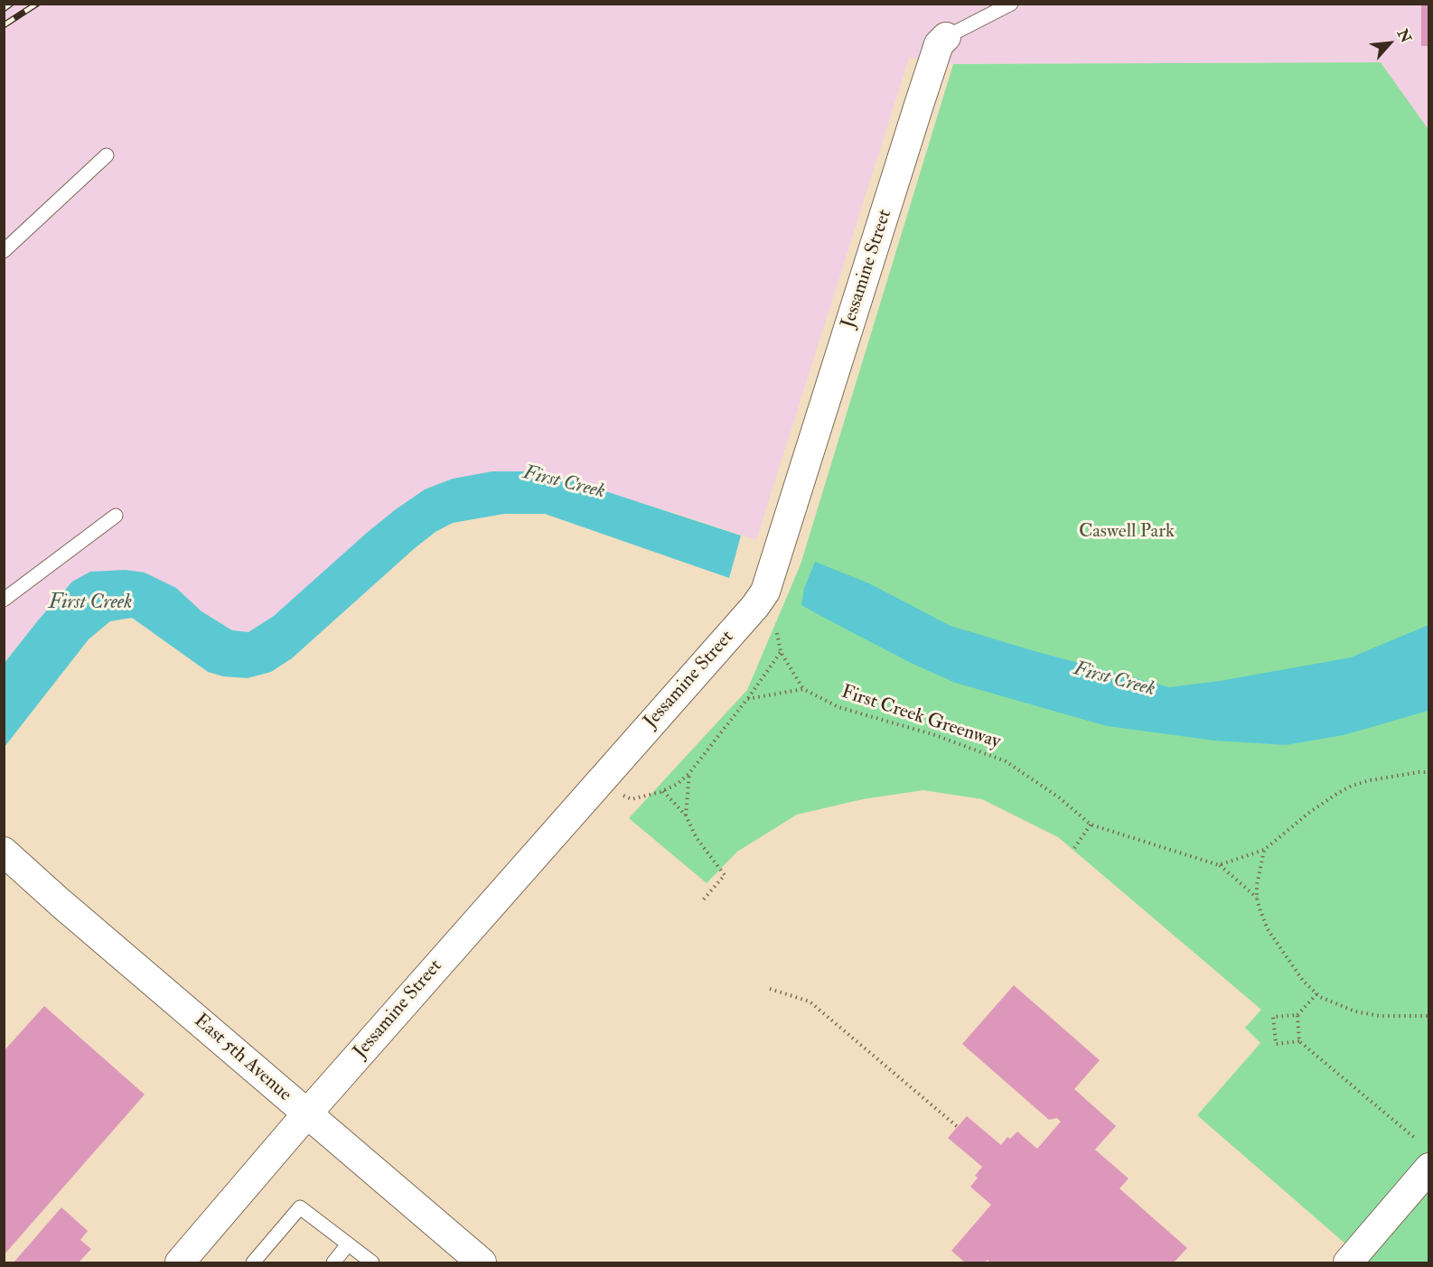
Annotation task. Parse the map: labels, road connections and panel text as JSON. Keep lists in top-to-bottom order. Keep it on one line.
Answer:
{"streets":{"street":["Jessamine Street","East 5th Avenue"],"path":["First Creek Greenway"]},"crossings":[["Jessamine Street","East 5th Avenue"]],"water":["First Creek"],"parks":["Caswell Park"],"north":"top right"}
